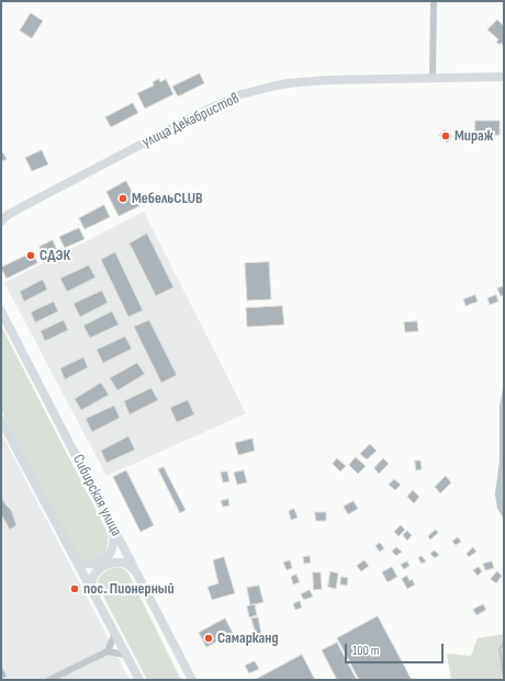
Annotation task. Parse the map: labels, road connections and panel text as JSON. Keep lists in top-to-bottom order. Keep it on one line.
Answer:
{"streets":{"main road":["улица Декабристов","Сибирская улица"]},"places":["Мираж","МебельCLUB","СДЭК","пос. Пионерный","Самарканд"],"scale_bar":"100 m"}
